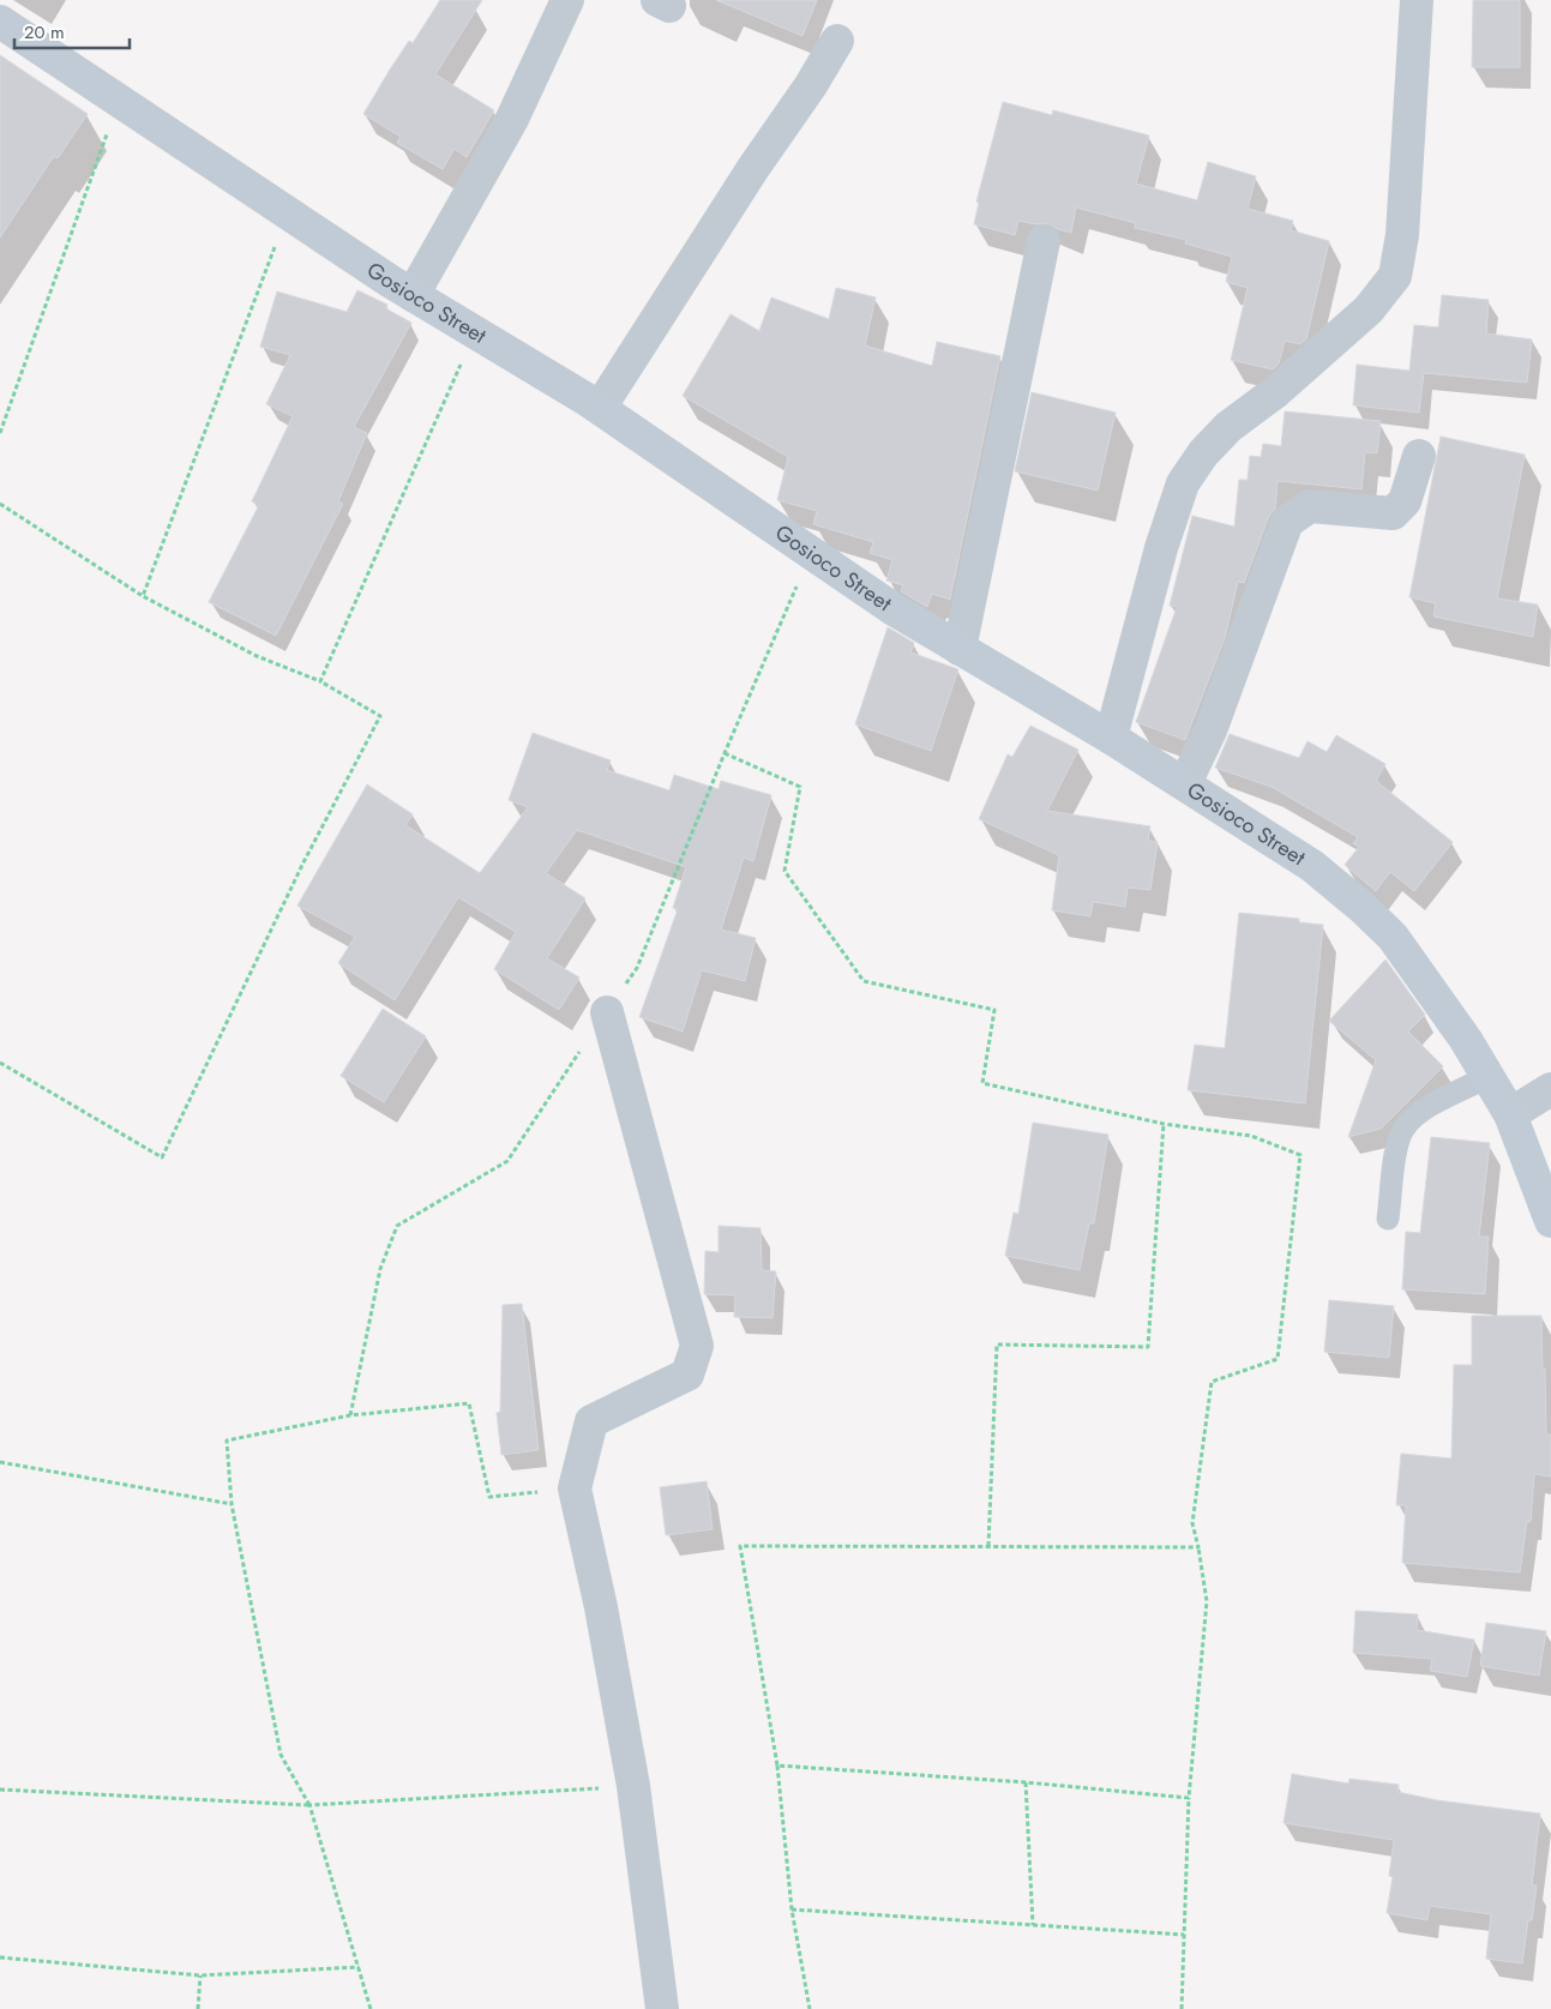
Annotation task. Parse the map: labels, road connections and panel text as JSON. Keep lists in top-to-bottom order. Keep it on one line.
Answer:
{"streets":{"street":["Gosioco Street"]},"scale_bar":"20 m"}
